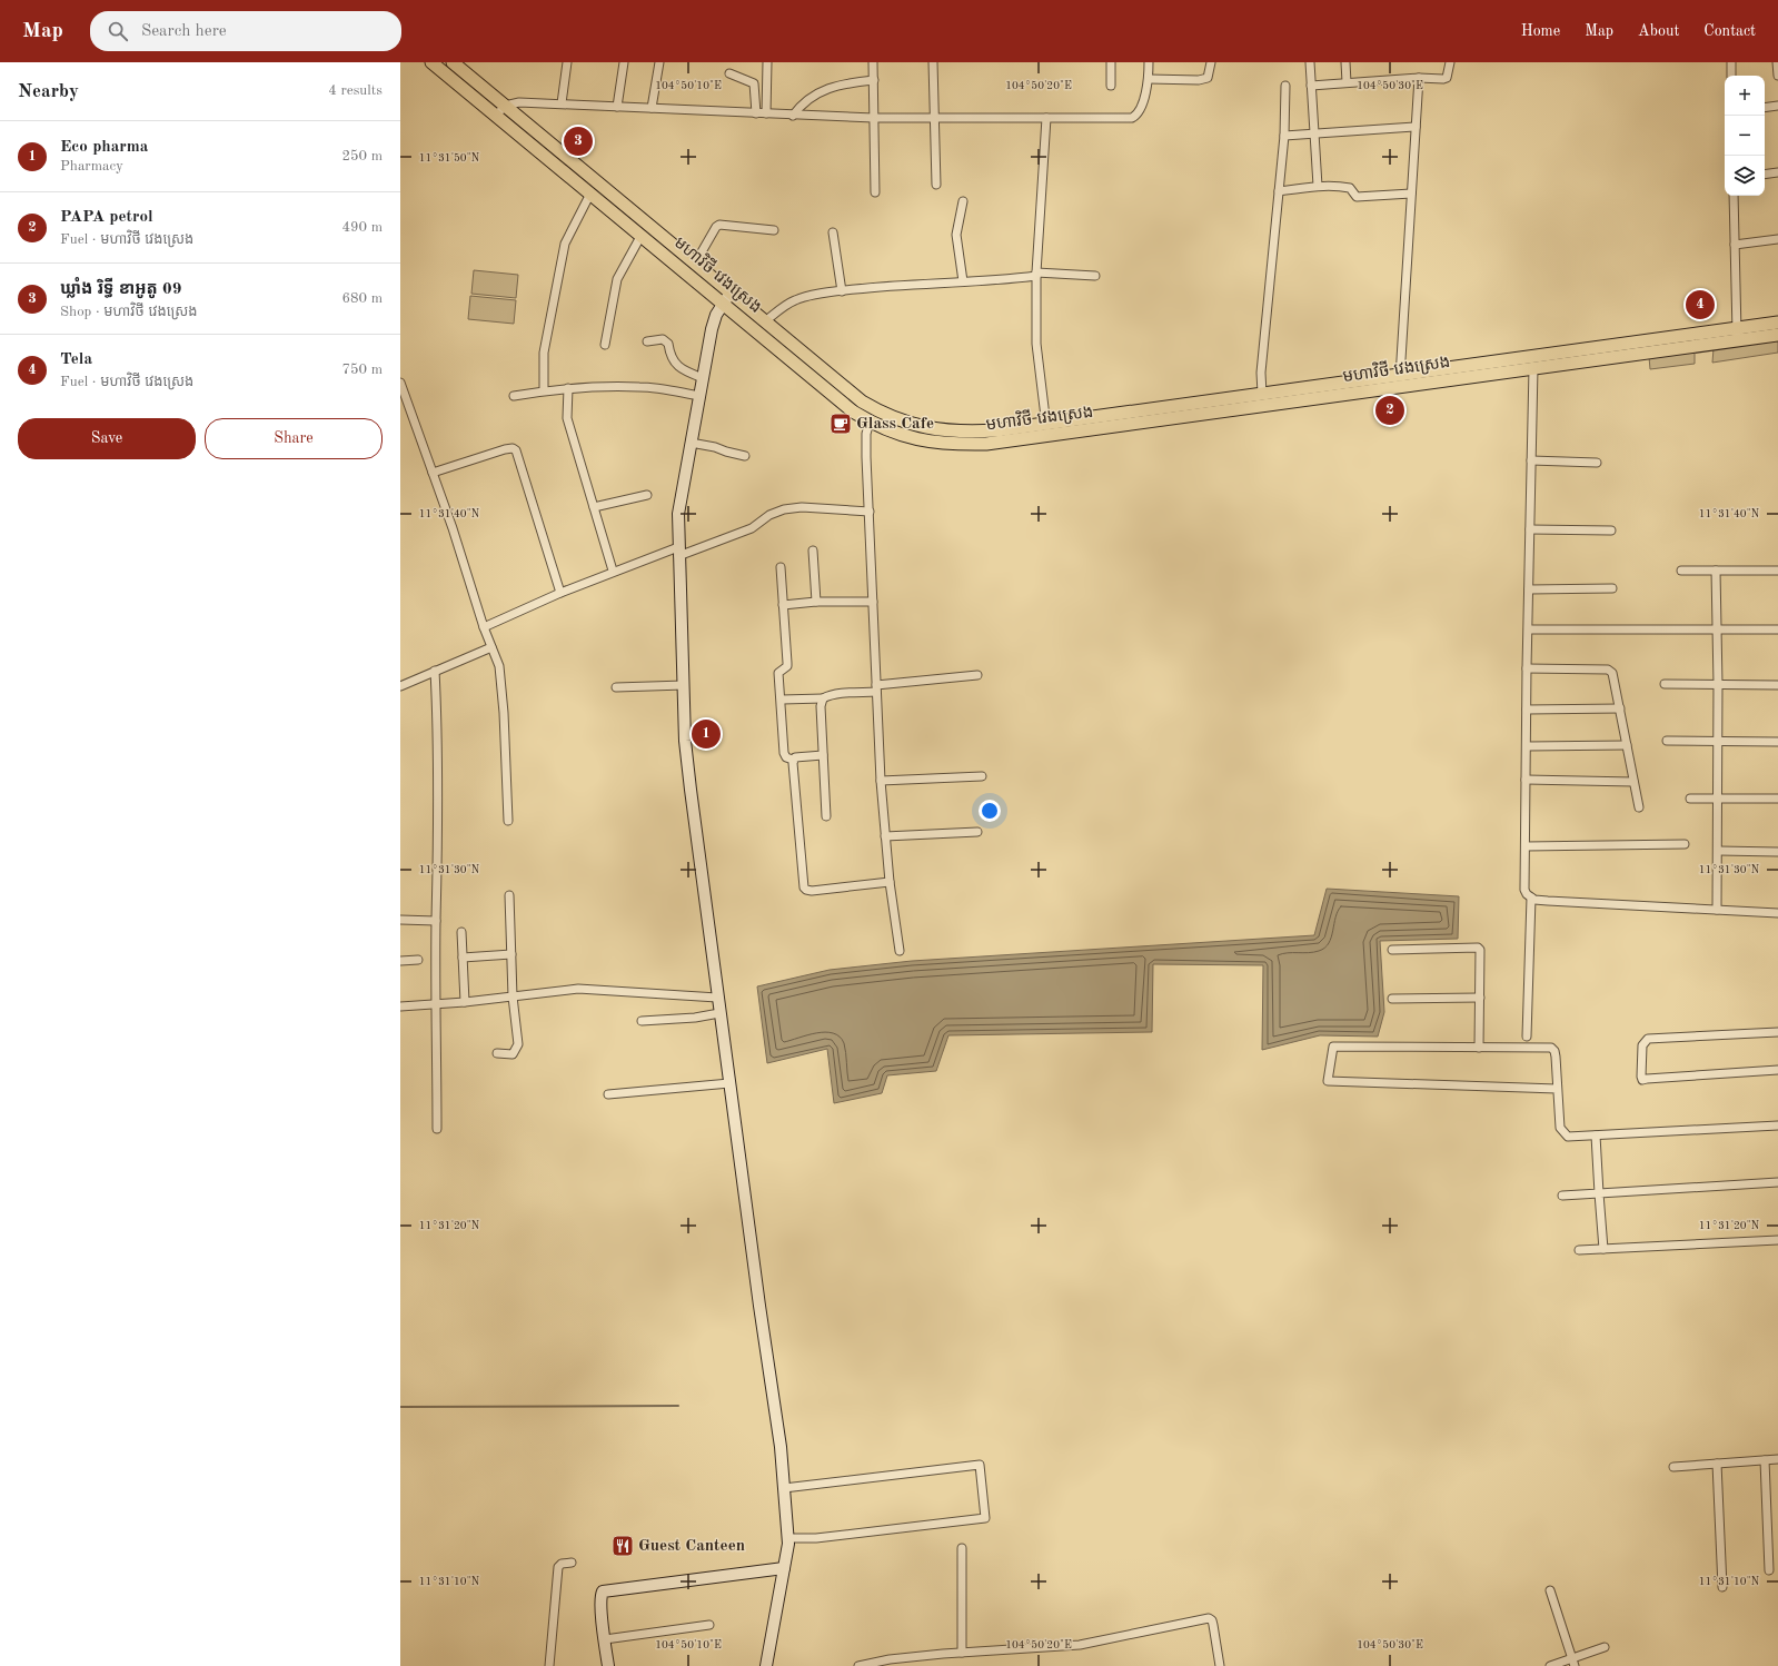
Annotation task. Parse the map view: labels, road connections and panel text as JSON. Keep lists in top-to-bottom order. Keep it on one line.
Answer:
{"streets":{"main road":["មហាវិថី វេងស្រេង"]},"places":{"cafe":["Glass Cafe"],"restaurant":["Guest Canteen"]},"page":{"header":"Map","search":"Search here","nav":["Home","Map","About","Contact"],"heading":["Nearby","4 results"],"map_buttons":["+","−"],"list":[{"mark":"1","name":"Eco pharma","note":"Pharmacy","value":"250 m"},{"mark":"2","name":"PAPA petrol","note":"Fuel · មហាវិថី វេងស្រេង","value":"490 m"},{"mark":"3","name":"ឃ្លាំង រិទ្ធី ខាអូតូ 09","note":"Shop · មហាវិថី វេងស្រេង","value":"680 m"},{"mark":"4","name":"Tela","note":"Fuel · មហាវិថី វេងស្រេង","value":"750 m"}],"pins":["3","4","2","1"],"buttons":["Save","Share"]},"coordinates":["104°50'10\"E","104°50'20\"E","104°50'30\"E","11°31'50\"N","11°31'40\"N","11°31'30\"N","11°31'20\"N","11°31'10\"N"]}
